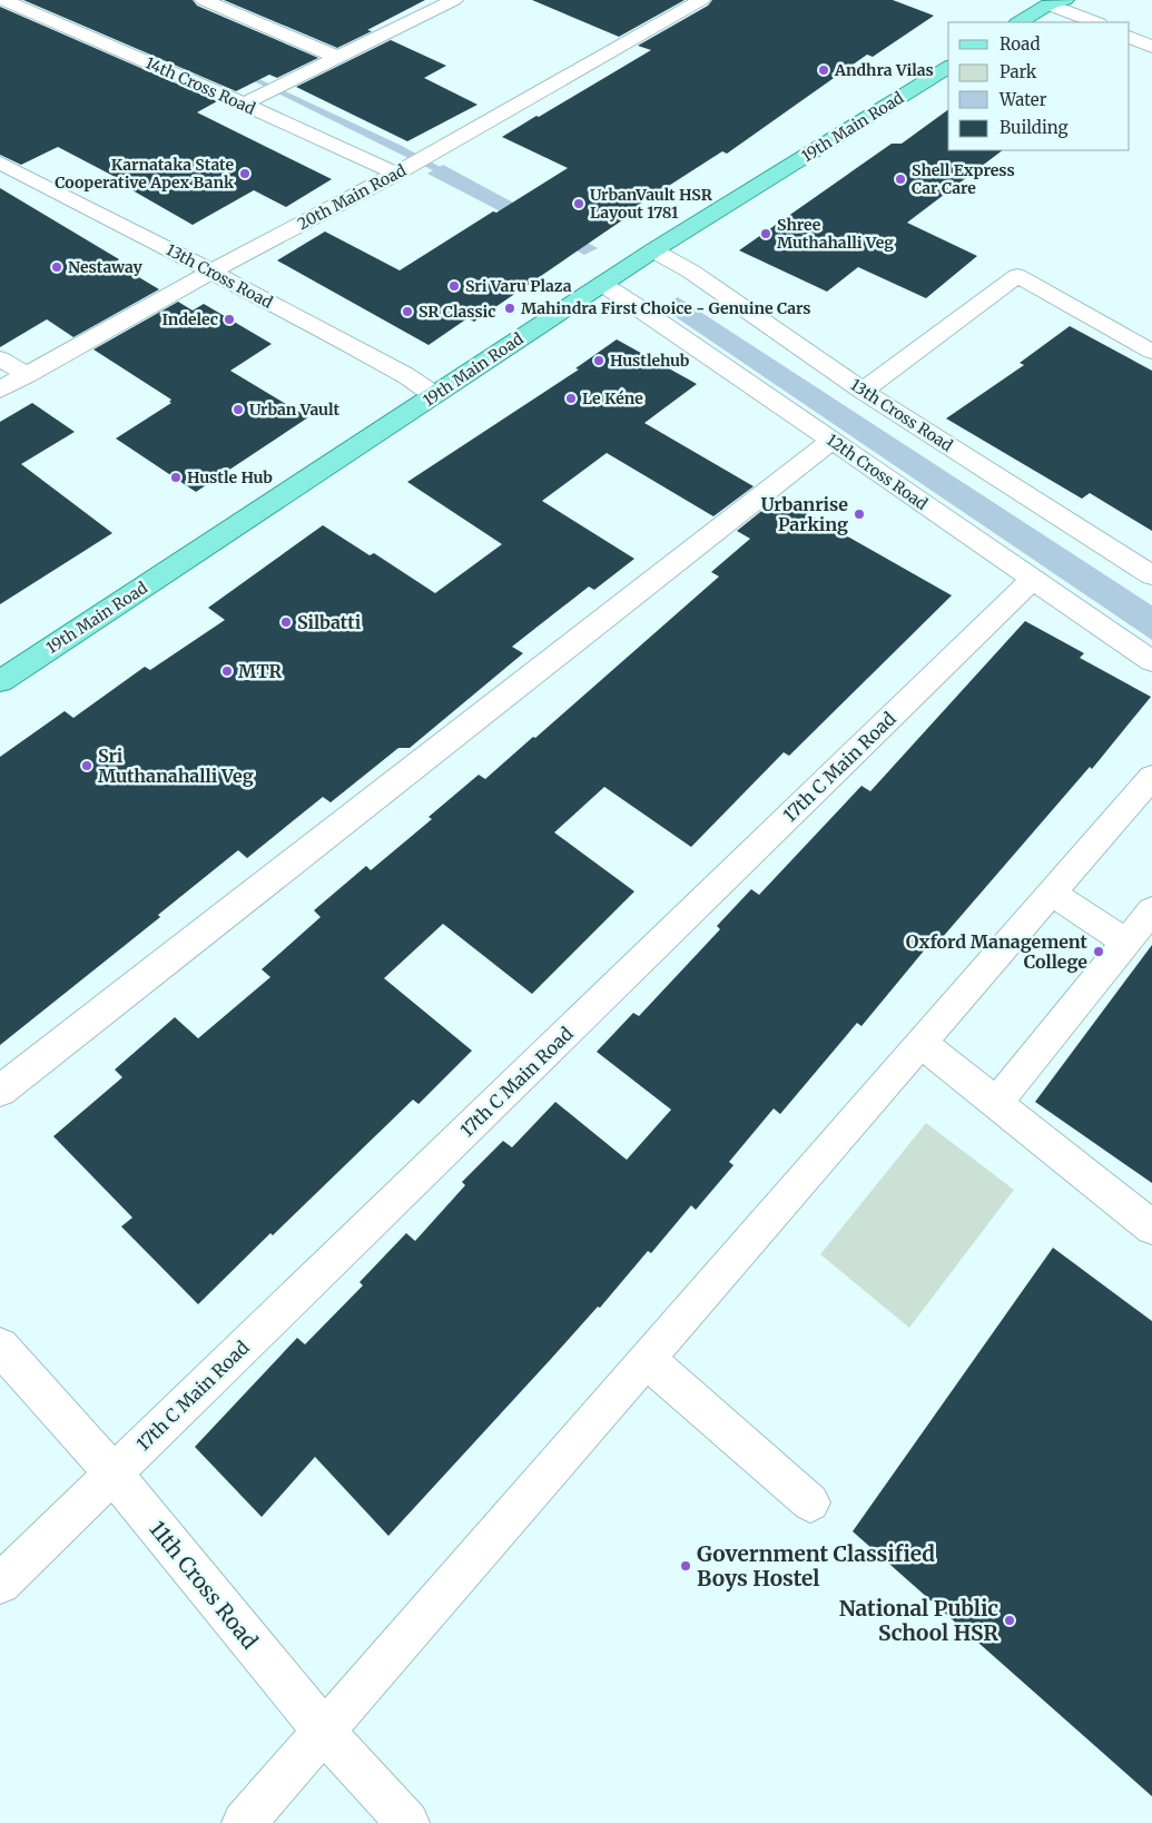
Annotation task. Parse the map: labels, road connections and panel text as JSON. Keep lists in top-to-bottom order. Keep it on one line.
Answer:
{"streets":{"main road":["19th Main Road"],"street":["14th Cross Road","20th Main Road","13th Cross Road","12th Cross Road","17th C Main Road","11th Cross Road"]},"crossings":[["14th Cross Road","20th Main Road"],["19th Main Road","13th Cross Road"],["19th Main Road","12th Cross Road"],["20th Main Road","13th Cross Road"],["12th Cross Road","17th C Main Road"],["17th C Main Road","11th Cross Road"]],"places":["Andhra Vilas","Karnataka State Cooperative Apex Bank","Shell Express Car Care","UrbanVault HSR Layout 1781","Shree Muthahalli Veg","Nestaway","Sri Varu Plaza","Mahindra First Choice - Genuine Cars","SR Classic","Indelec","Hustlehub","Le Kéne","Urban Vault","Hustle Hub","Urbanrise Parking","Silbatti","MTR","Sri Muthanahalli Veg","Oxford Management College","Government Classified Boys Hostel","National Public School HSR"],"legend":["Road","Park","Water","Building"]}
